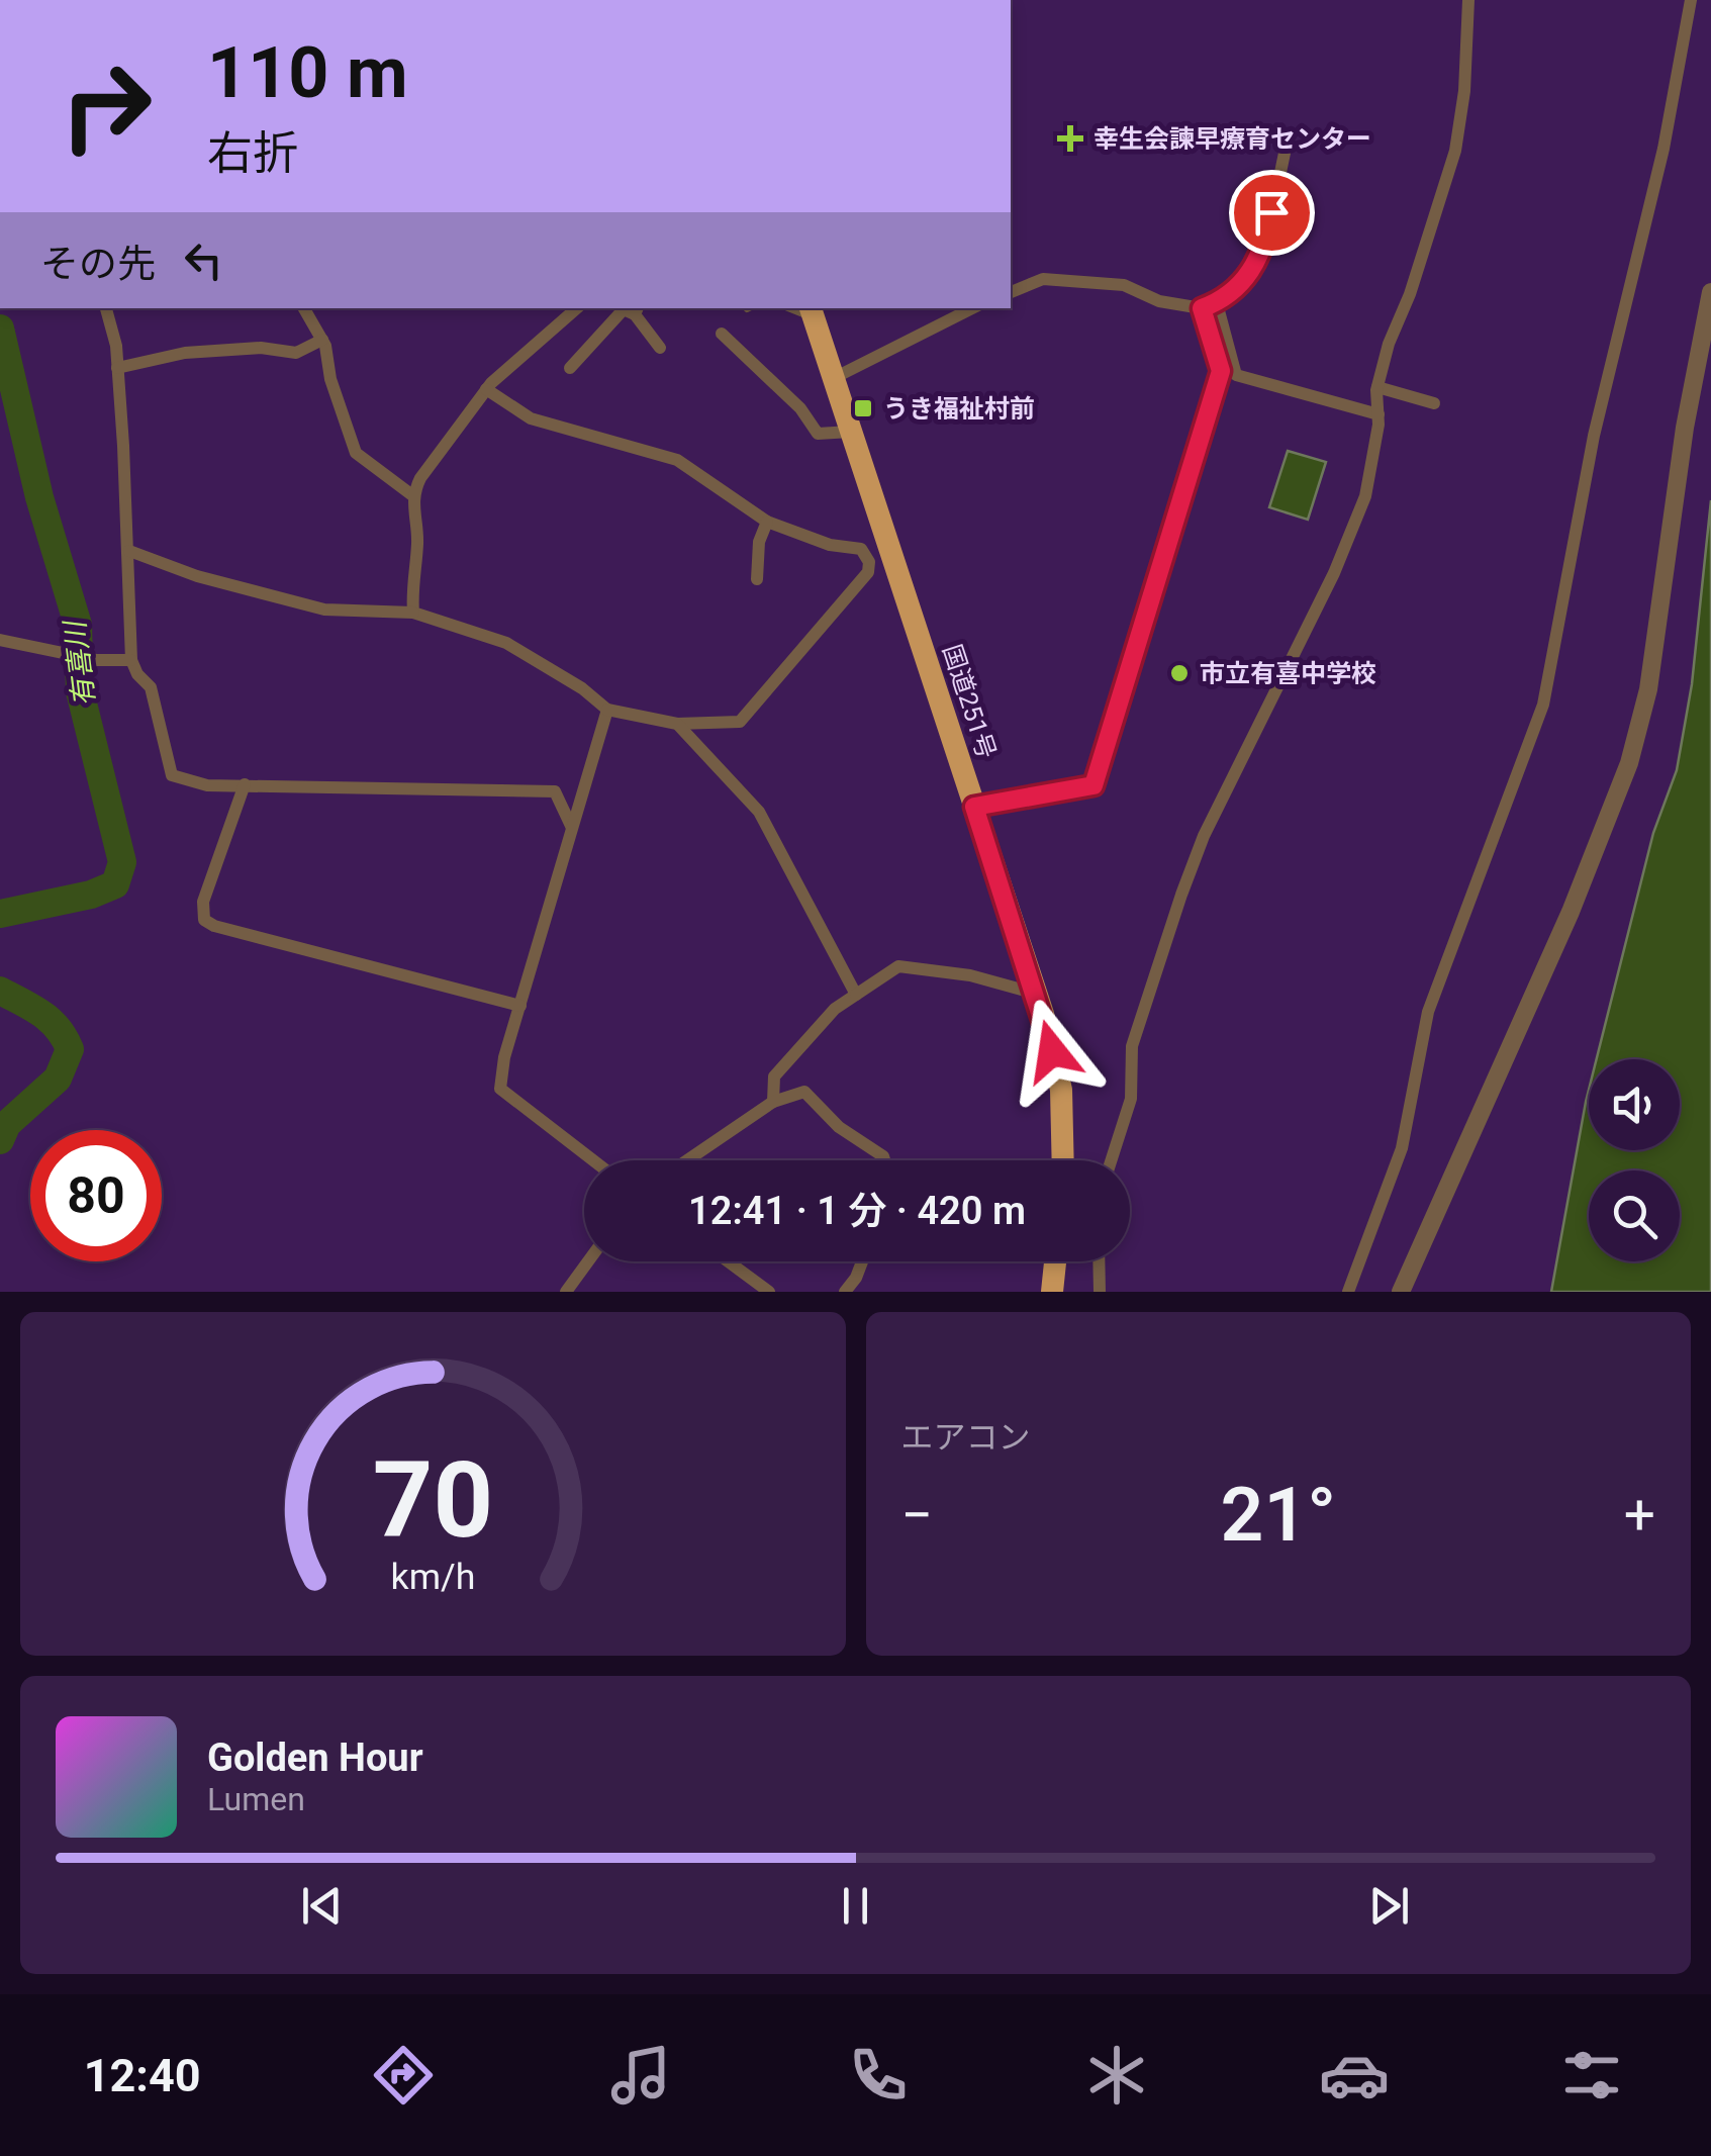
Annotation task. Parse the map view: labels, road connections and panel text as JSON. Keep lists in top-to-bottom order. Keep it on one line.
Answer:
{"streets":{"highway":["国道251号"]},"water":["有喜川"],"places":{"health":["幸生会諫早療育センター"],"transit":["うき福祉村前"],"other":["市立有喜中学校"]},"page":{"turn":["110 m","右折"],"then":"その先","limit":"80","trip":"12:41 · 1 分 · 420 m","tile":"エアコン","heat":["−","21°","+"],"song":["Golden Hour","Lumen"],"tabs":"12:40","gauge":["70","km/h"]}}
